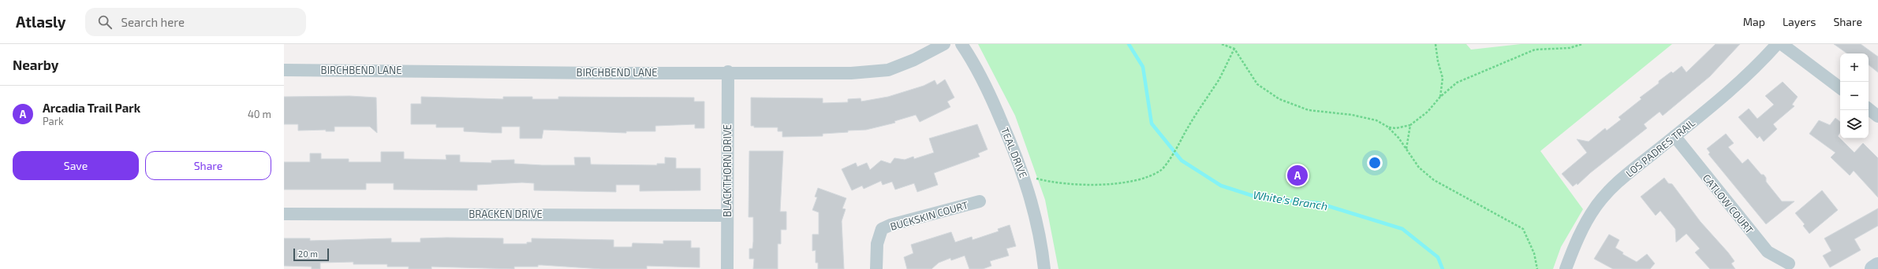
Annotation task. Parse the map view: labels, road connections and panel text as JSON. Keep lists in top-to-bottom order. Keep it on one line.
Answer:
{"streets":{"street":["BIRCHBEND LANE","LOS PADRES TRAIL","TEAL DRIVE","BLACKTHORN DRIVE","CATLOW COURT","BRACKEN DRIVE","BUCKSKIN COURT"]},"crossings":[["BIRCHBEND LANE","BLACKTHORN DRIVE"],["LOS PADRES TRAIL","CATLOW COURT"],["BLACKTHORN DRIVE","BRACKEN DRIVE"]],"water":["White's Branch"],"scale_bar":"20 m","page":{"header":"Atlasly","search":"Search here","nav":["Map","Layers","Share"],"heading":"Nearby","map_buttons":["+","−"],"list":[{"mark":"A","name":"Arcadia Trail Park","note":"Park","value":"40 m"}],"buttons":["Save","Share"],"pins":"A","scale":"20 m"}}
